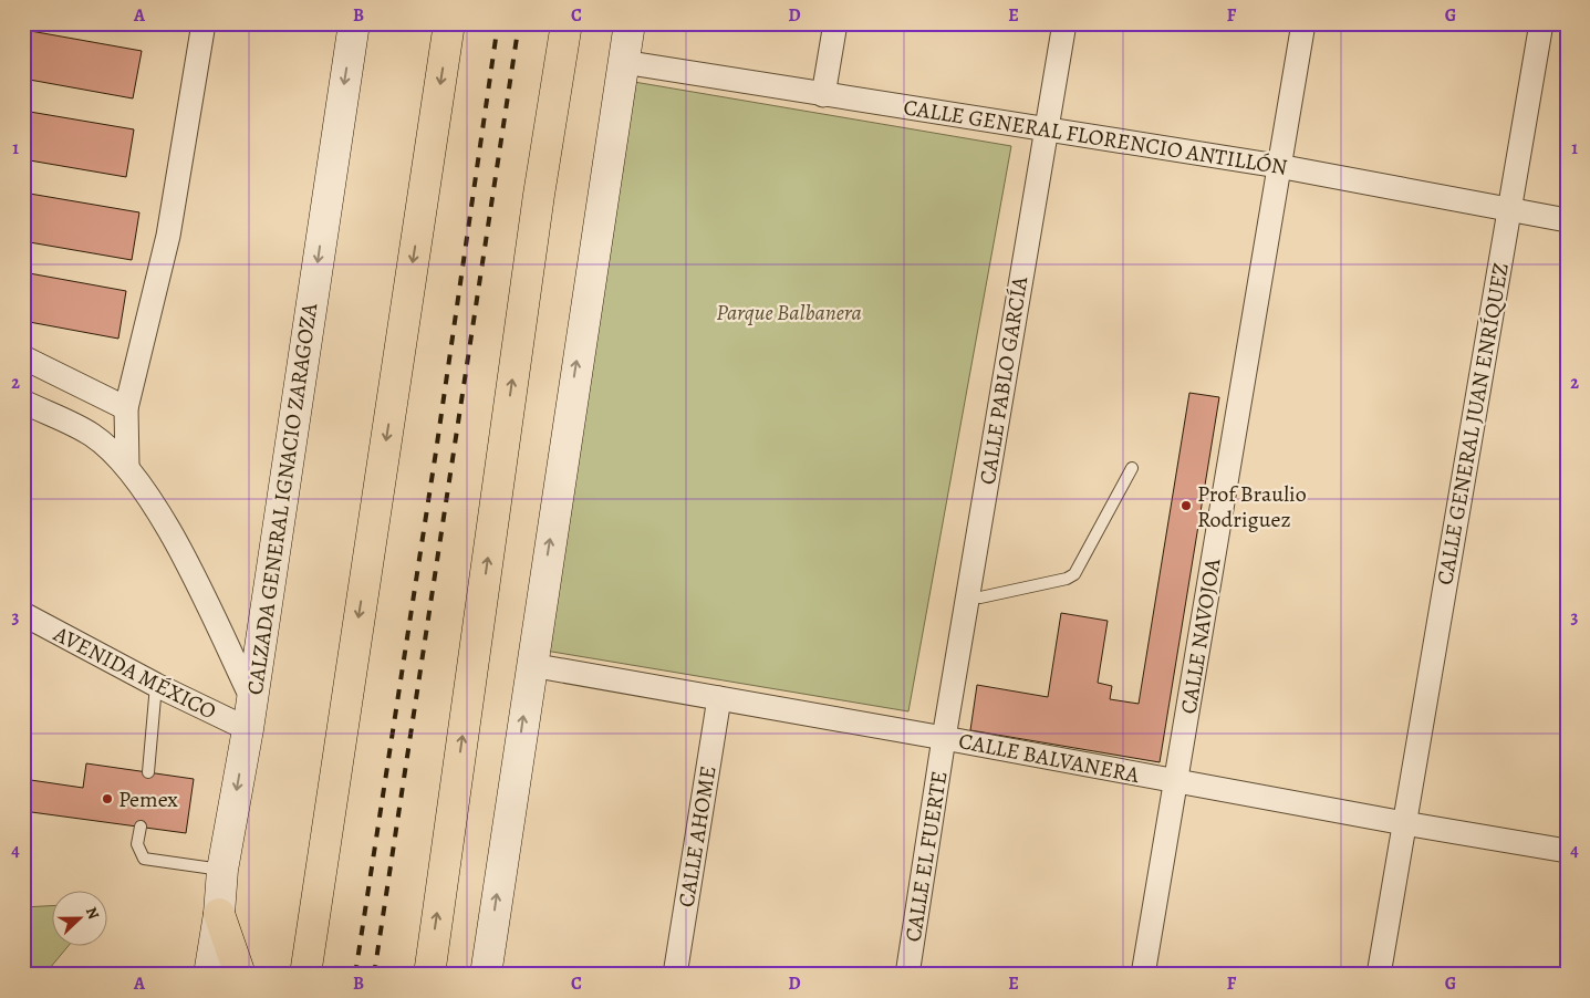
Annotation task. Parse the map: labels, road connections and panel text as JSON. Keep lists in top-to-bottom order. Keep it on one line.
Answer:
{"streets":{"main road":["CALZADA GENERAL IGNACIO ZARAGOZA"],"street":["CALLE GENERAL FLORENCIO ANTILLÓN","CALLE PABLO GARCÍA","CALLE GENERAL JUAN ENRÍQUEZ","CALLE NAVOJOA","AVENIDA MÉXICO","CALLE BALVANERA","CALLE AHOME","CALLE EL FUERTE"]},"crossings":[["CALLE GENERAL FLORENCIO ANTILLÓN","CALLE PABLO GARCÍA"],["CALLE GENERAL FLORENCIO ANTILLÓN","CALLE GENERAL JUAN ENRÍQUEZ"],["CALLE GENERAL FLORENCIO ANTILLÓN","CALLE NAVOJOA"],["CALLE PABLO GARCÍA","CALLE BALVANERA"],["CALLE PABLO GARCÍA","CALLE EL FUERTE"],["CALLE GENERAL JUAN ENRÍQUEZ","CALLE BALVANERA"],["CALZADA GENERAL IGNACIO ZARAGOZA","AVENIDA MÉXICO"],["CALLE NAVOJOA","CALLE BALVANERA"],["CALLE BALVANERA","CALLE AHOME"],["CALLE BALVANERA","CALLE EL FUERTE"]],"parks":["Parque Balbanera"],"places":["Prof Braulio Rodriguez","Pemex"],"north":"right","grid":{"columns":["A","B","C","D","E","F","G"],"rows":["1","2","3","4"]}}
